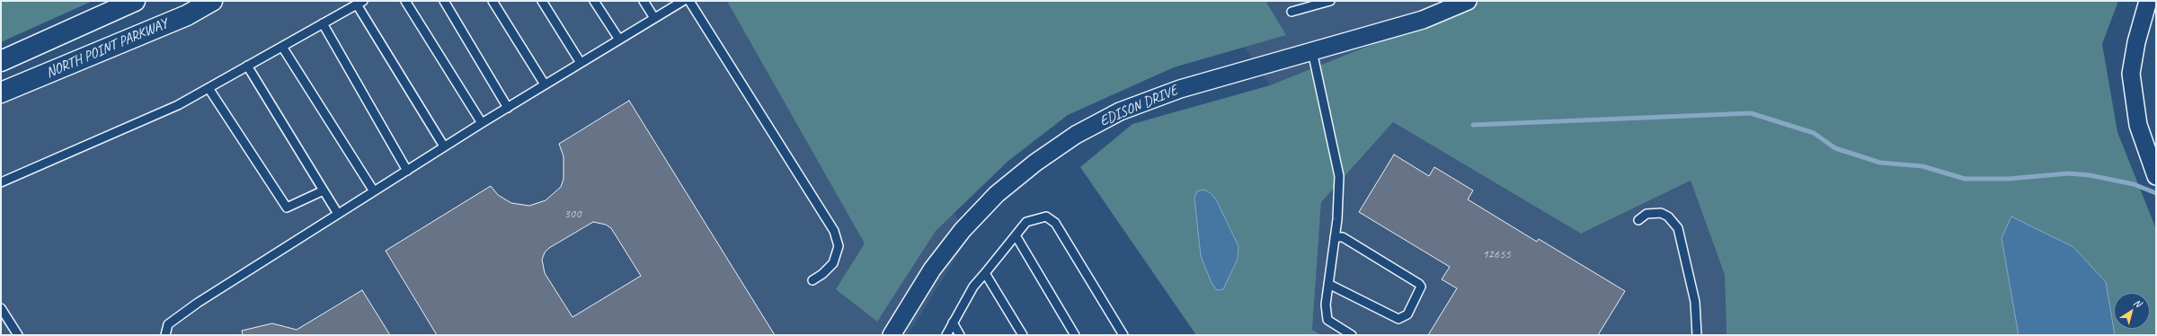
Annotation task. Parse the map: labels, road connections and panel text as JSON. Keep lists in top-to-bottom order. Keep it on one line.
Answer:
{"streets":{"street":["NORTH POINT PARKWAY","EDISON DRIVE"]},"house_numbers":["300","12655"],"north":"top right"}
